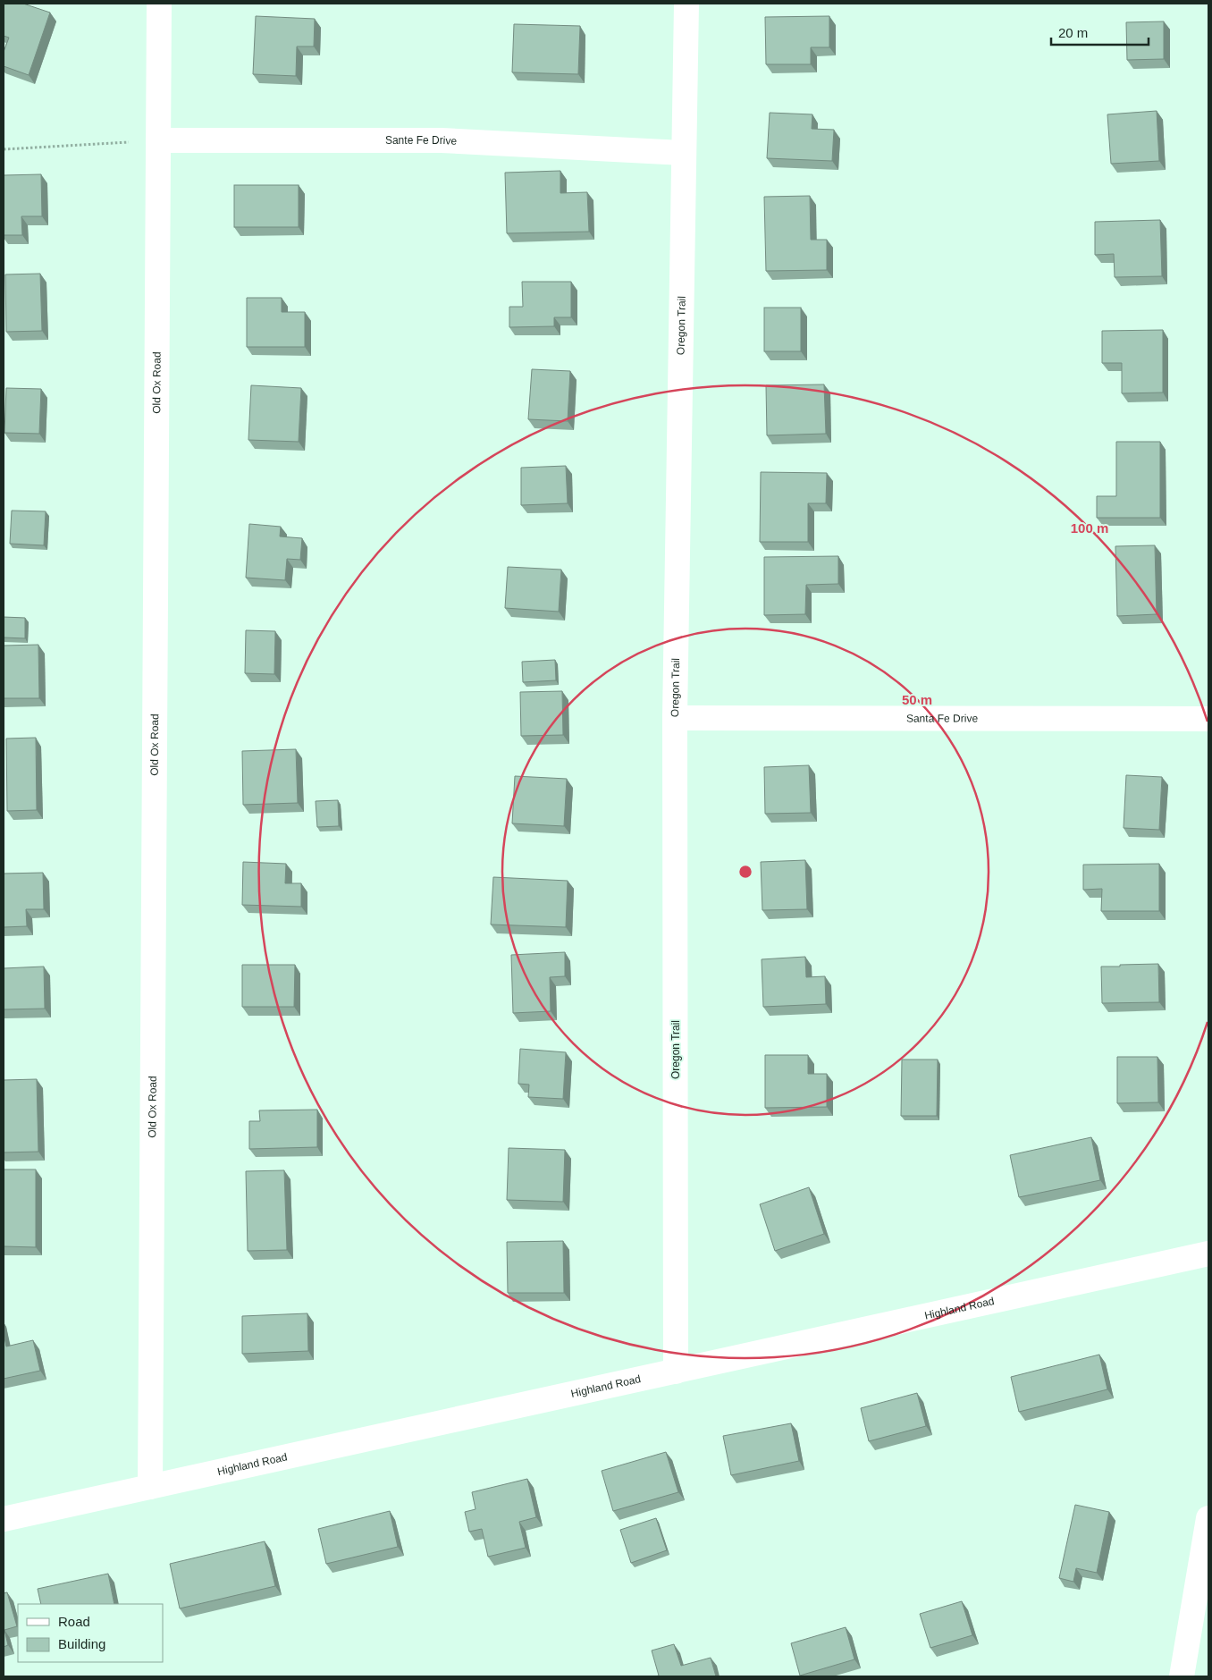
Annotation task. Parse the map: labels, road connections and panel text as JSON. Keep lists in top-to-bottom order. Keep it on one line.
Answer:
{"streets":{"street":["Sante Fe Drive","Oregon Trail","Old Ox Road","Santa Fe Drive","Highland Road"]},"crossings":[["Sante Fe Drive","Oregon Trail"],["Sante Fe Drive","Old Ox Road"],["Oregon Trail","Santa Fe Drive"],["Oregon Trail","Highland Road"],["Old Ox Road","Highland Road"]],"legend":["Road","Building"],"scale_bar":"20 m","rings":["100 m","50 m"]}
